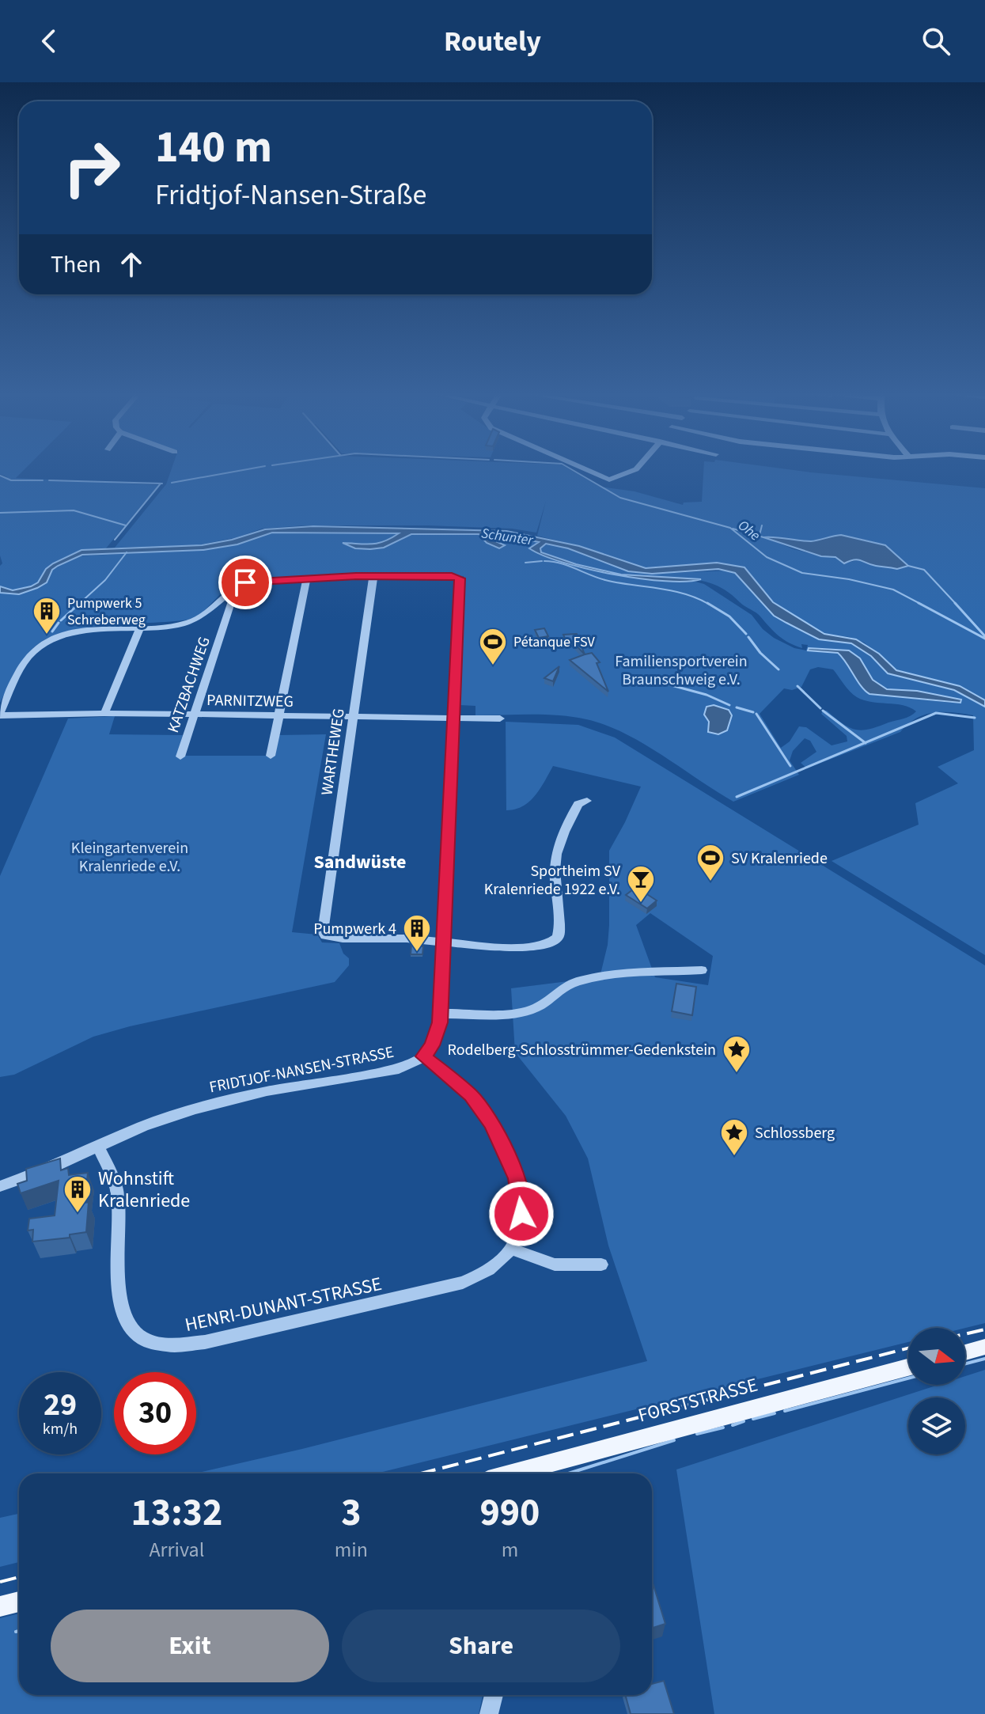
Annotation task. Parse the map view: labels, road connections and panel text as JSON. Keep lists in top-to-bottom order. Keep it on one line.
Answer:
{"streets":{"main road":["FORSTSTRASSE"],"street":["KATZBACHWEG","PARNITZWEG","WARTHEWEG","FRIDTJOF-NANSEN-STRASSE","HENRI-DUNANT-STRASSE"]},"crossings":[["KATZBACHWEG","PARNITZWEG"],["PARNITZWEG","WARTHEWEG"],["FRIDTJOF-NANSEN-STRASSE","HENRI-DUNANT-STRASSE"]],"districts":["Sandwüste"],"water":["Ohe","Schunter"],"parks":["Familiensportverein Braunschweig e.V.","Kleingartenverein Kralenriede e.V."],"places":{"building":["Pumpwerk 5 Schreberweg","Pumpwerk 4","Wohnstift Kralenriede"],"sports":["Pétanque FSV","SV Kralenriede"],"bar":["Sportheim SV Kralenriede 1922 e.V."],"place":["Rodelberg-Schlosstrümmer-Gedenkstein","Schlossberg"]},"north":"right","page":{"header":"Routely","turn":["140 m","Fridtjof-Nansen-Straße"],"then":"Then","speed":"29 km/h","limit":"30","eta":["13:32","Arrival","3","min","990","m"],"buttons":["Exit","Share"]}}
